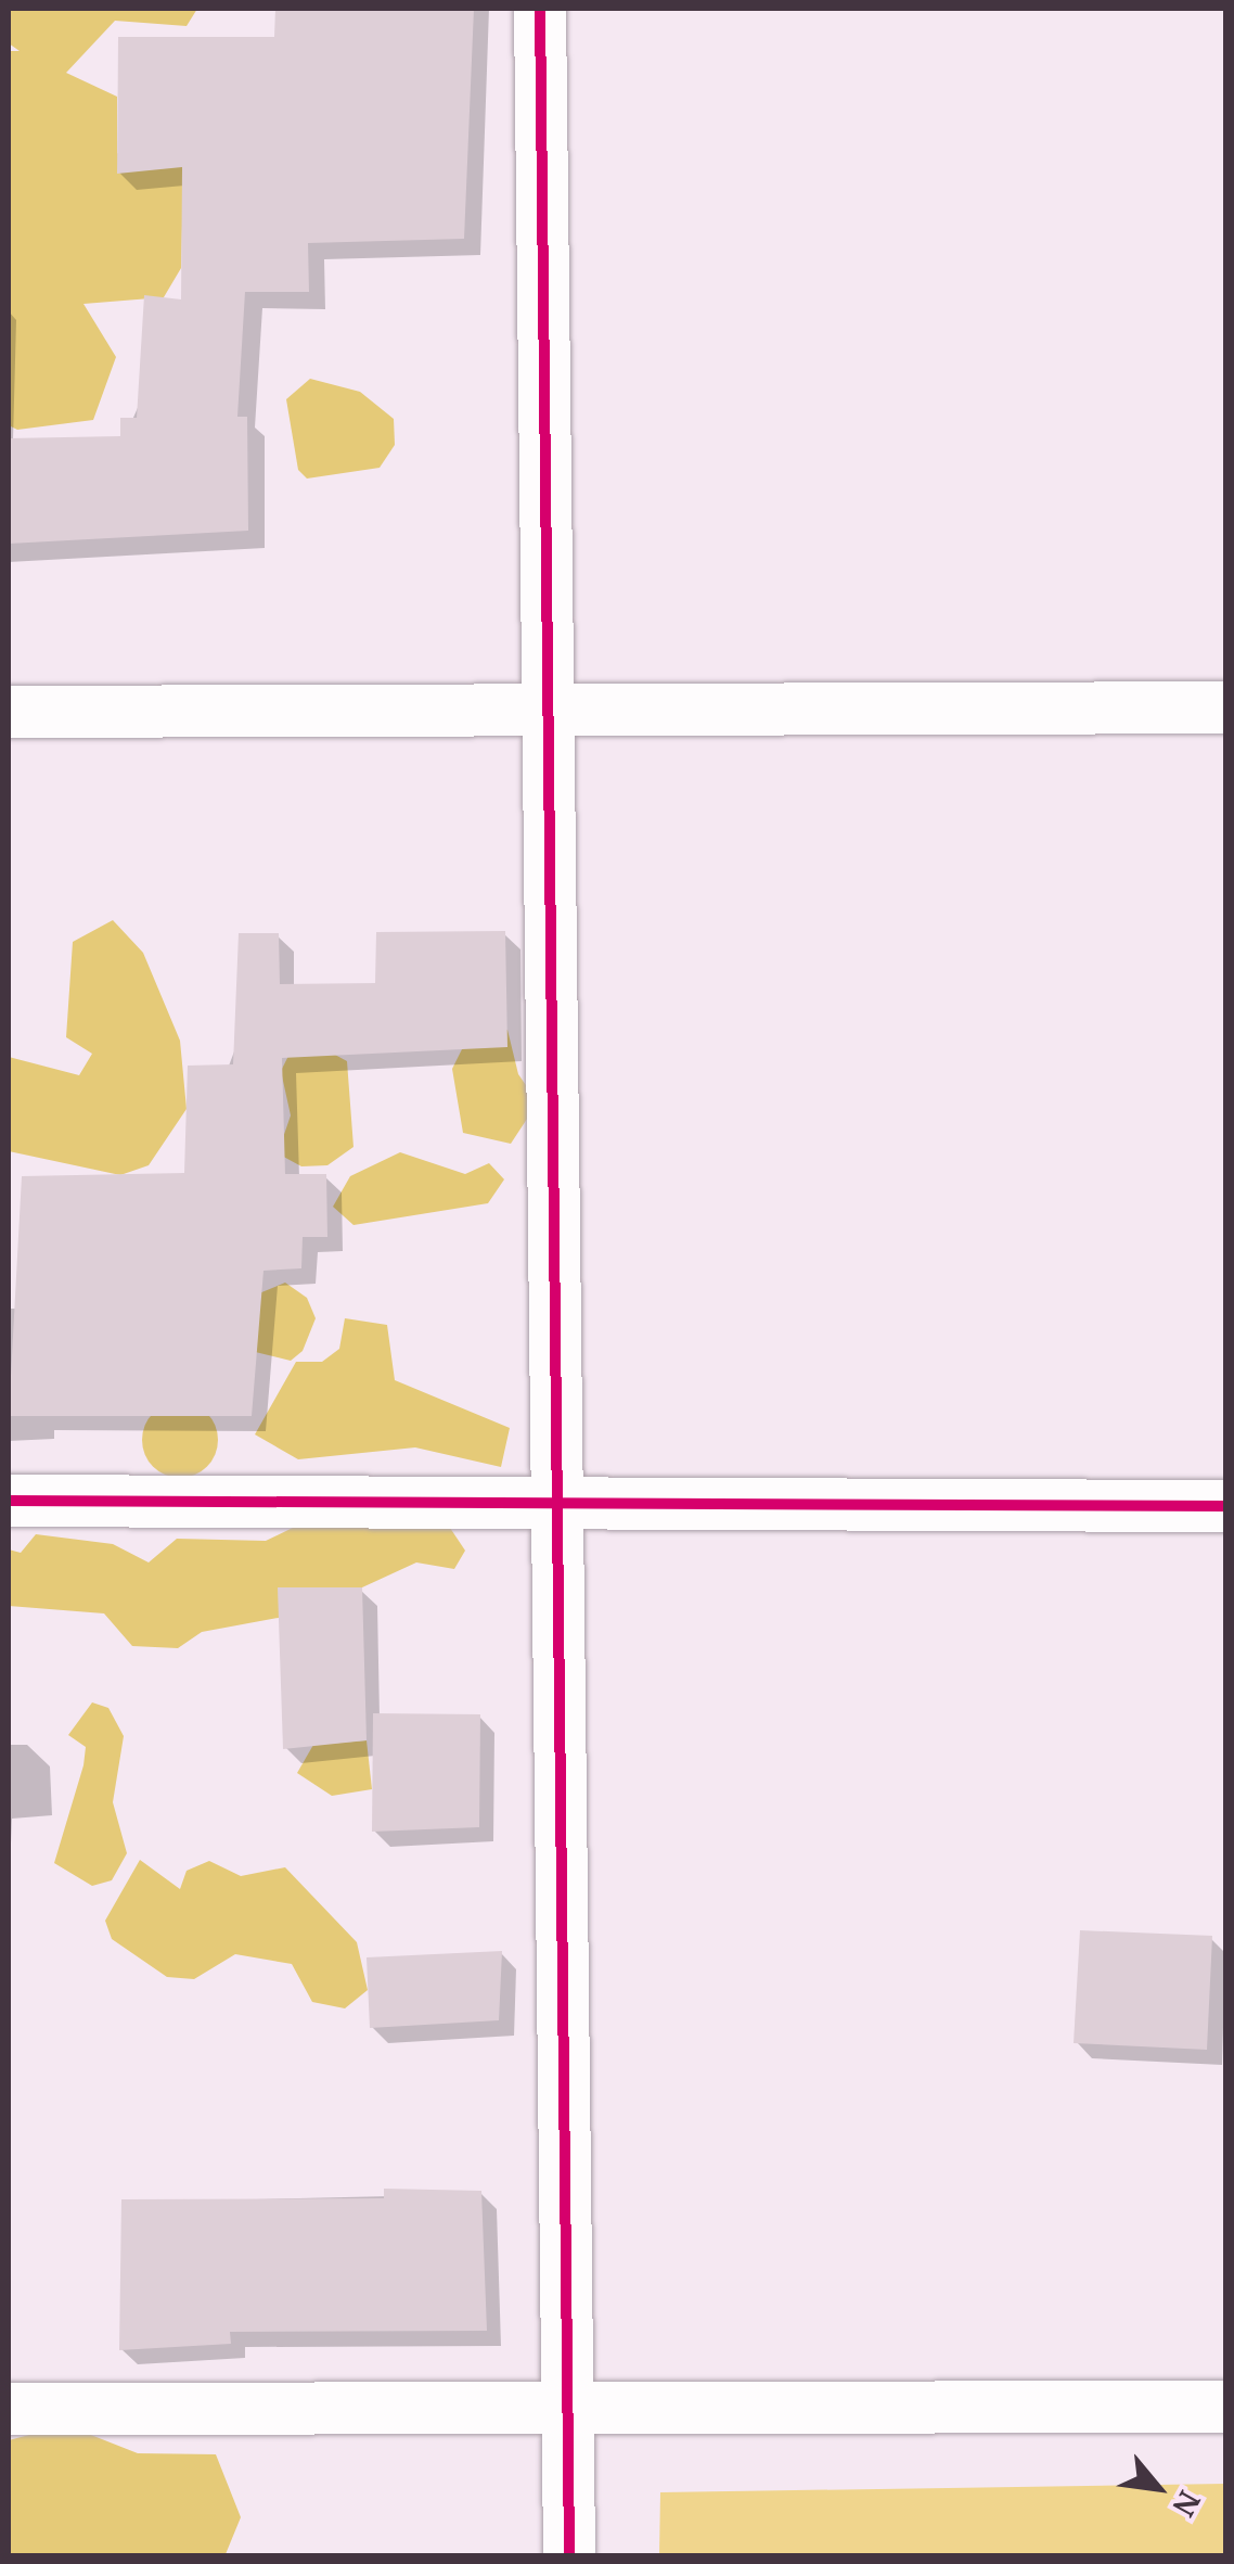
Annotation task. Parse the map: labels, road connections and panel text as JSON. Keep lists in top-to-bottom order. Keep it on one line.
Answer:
{"north":"bottom right"}
